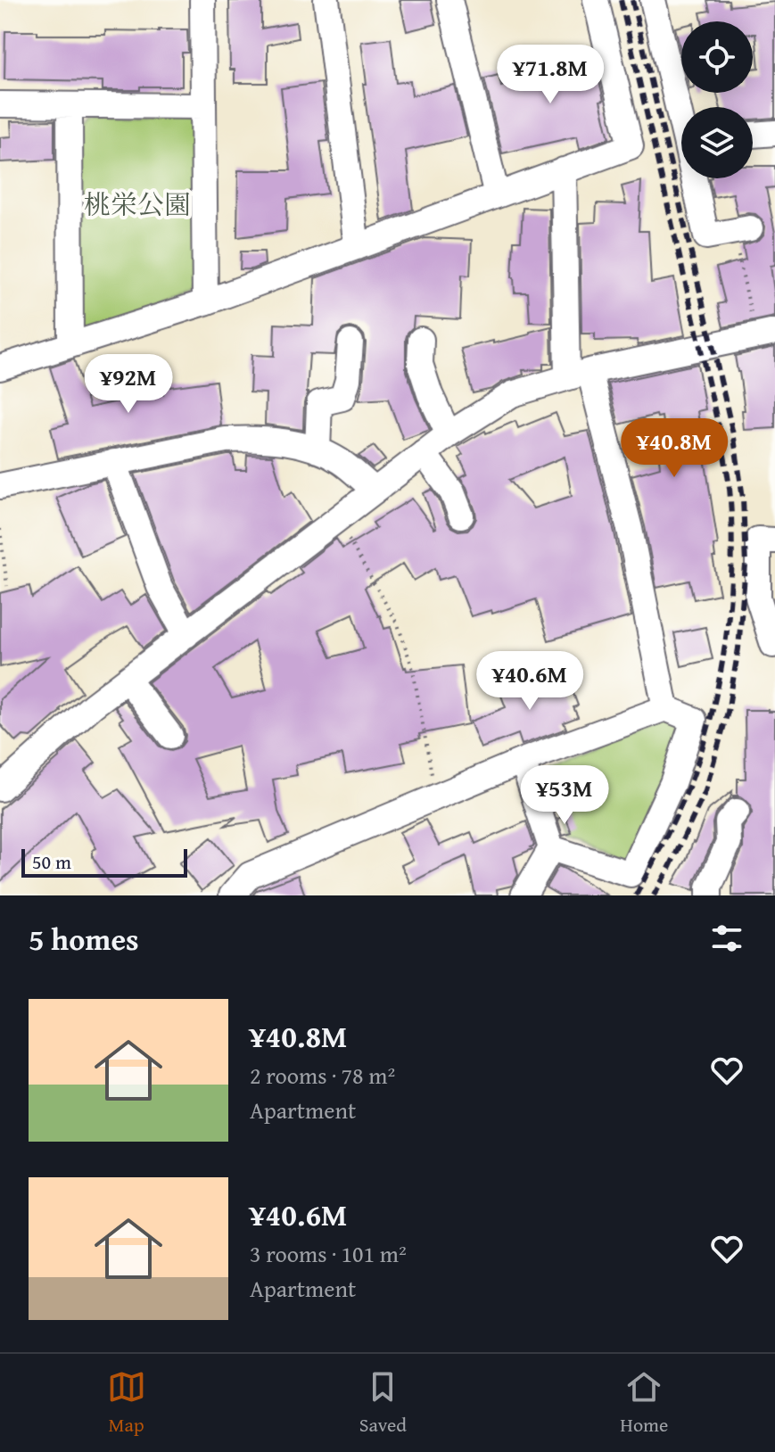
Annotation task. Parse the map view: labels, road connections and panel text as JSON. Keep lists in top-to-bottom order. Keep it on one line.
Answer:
{"parks":["桃栄公園"],"scale_bar":"50 m","page":{"price":["¥71.8M","¥92M","¥40.8M","¥40.6M","¥53M"],"scale":"50 m","heading":"5 homes","list":[{"name":"¥40.8M","note":"2 rooms · 78 m² · Apartment"},{"name":"¥40.6M","note":"3 rooms · 101 m² · Apartment"}],"tabs":["Map","Saved","Home"]}}
